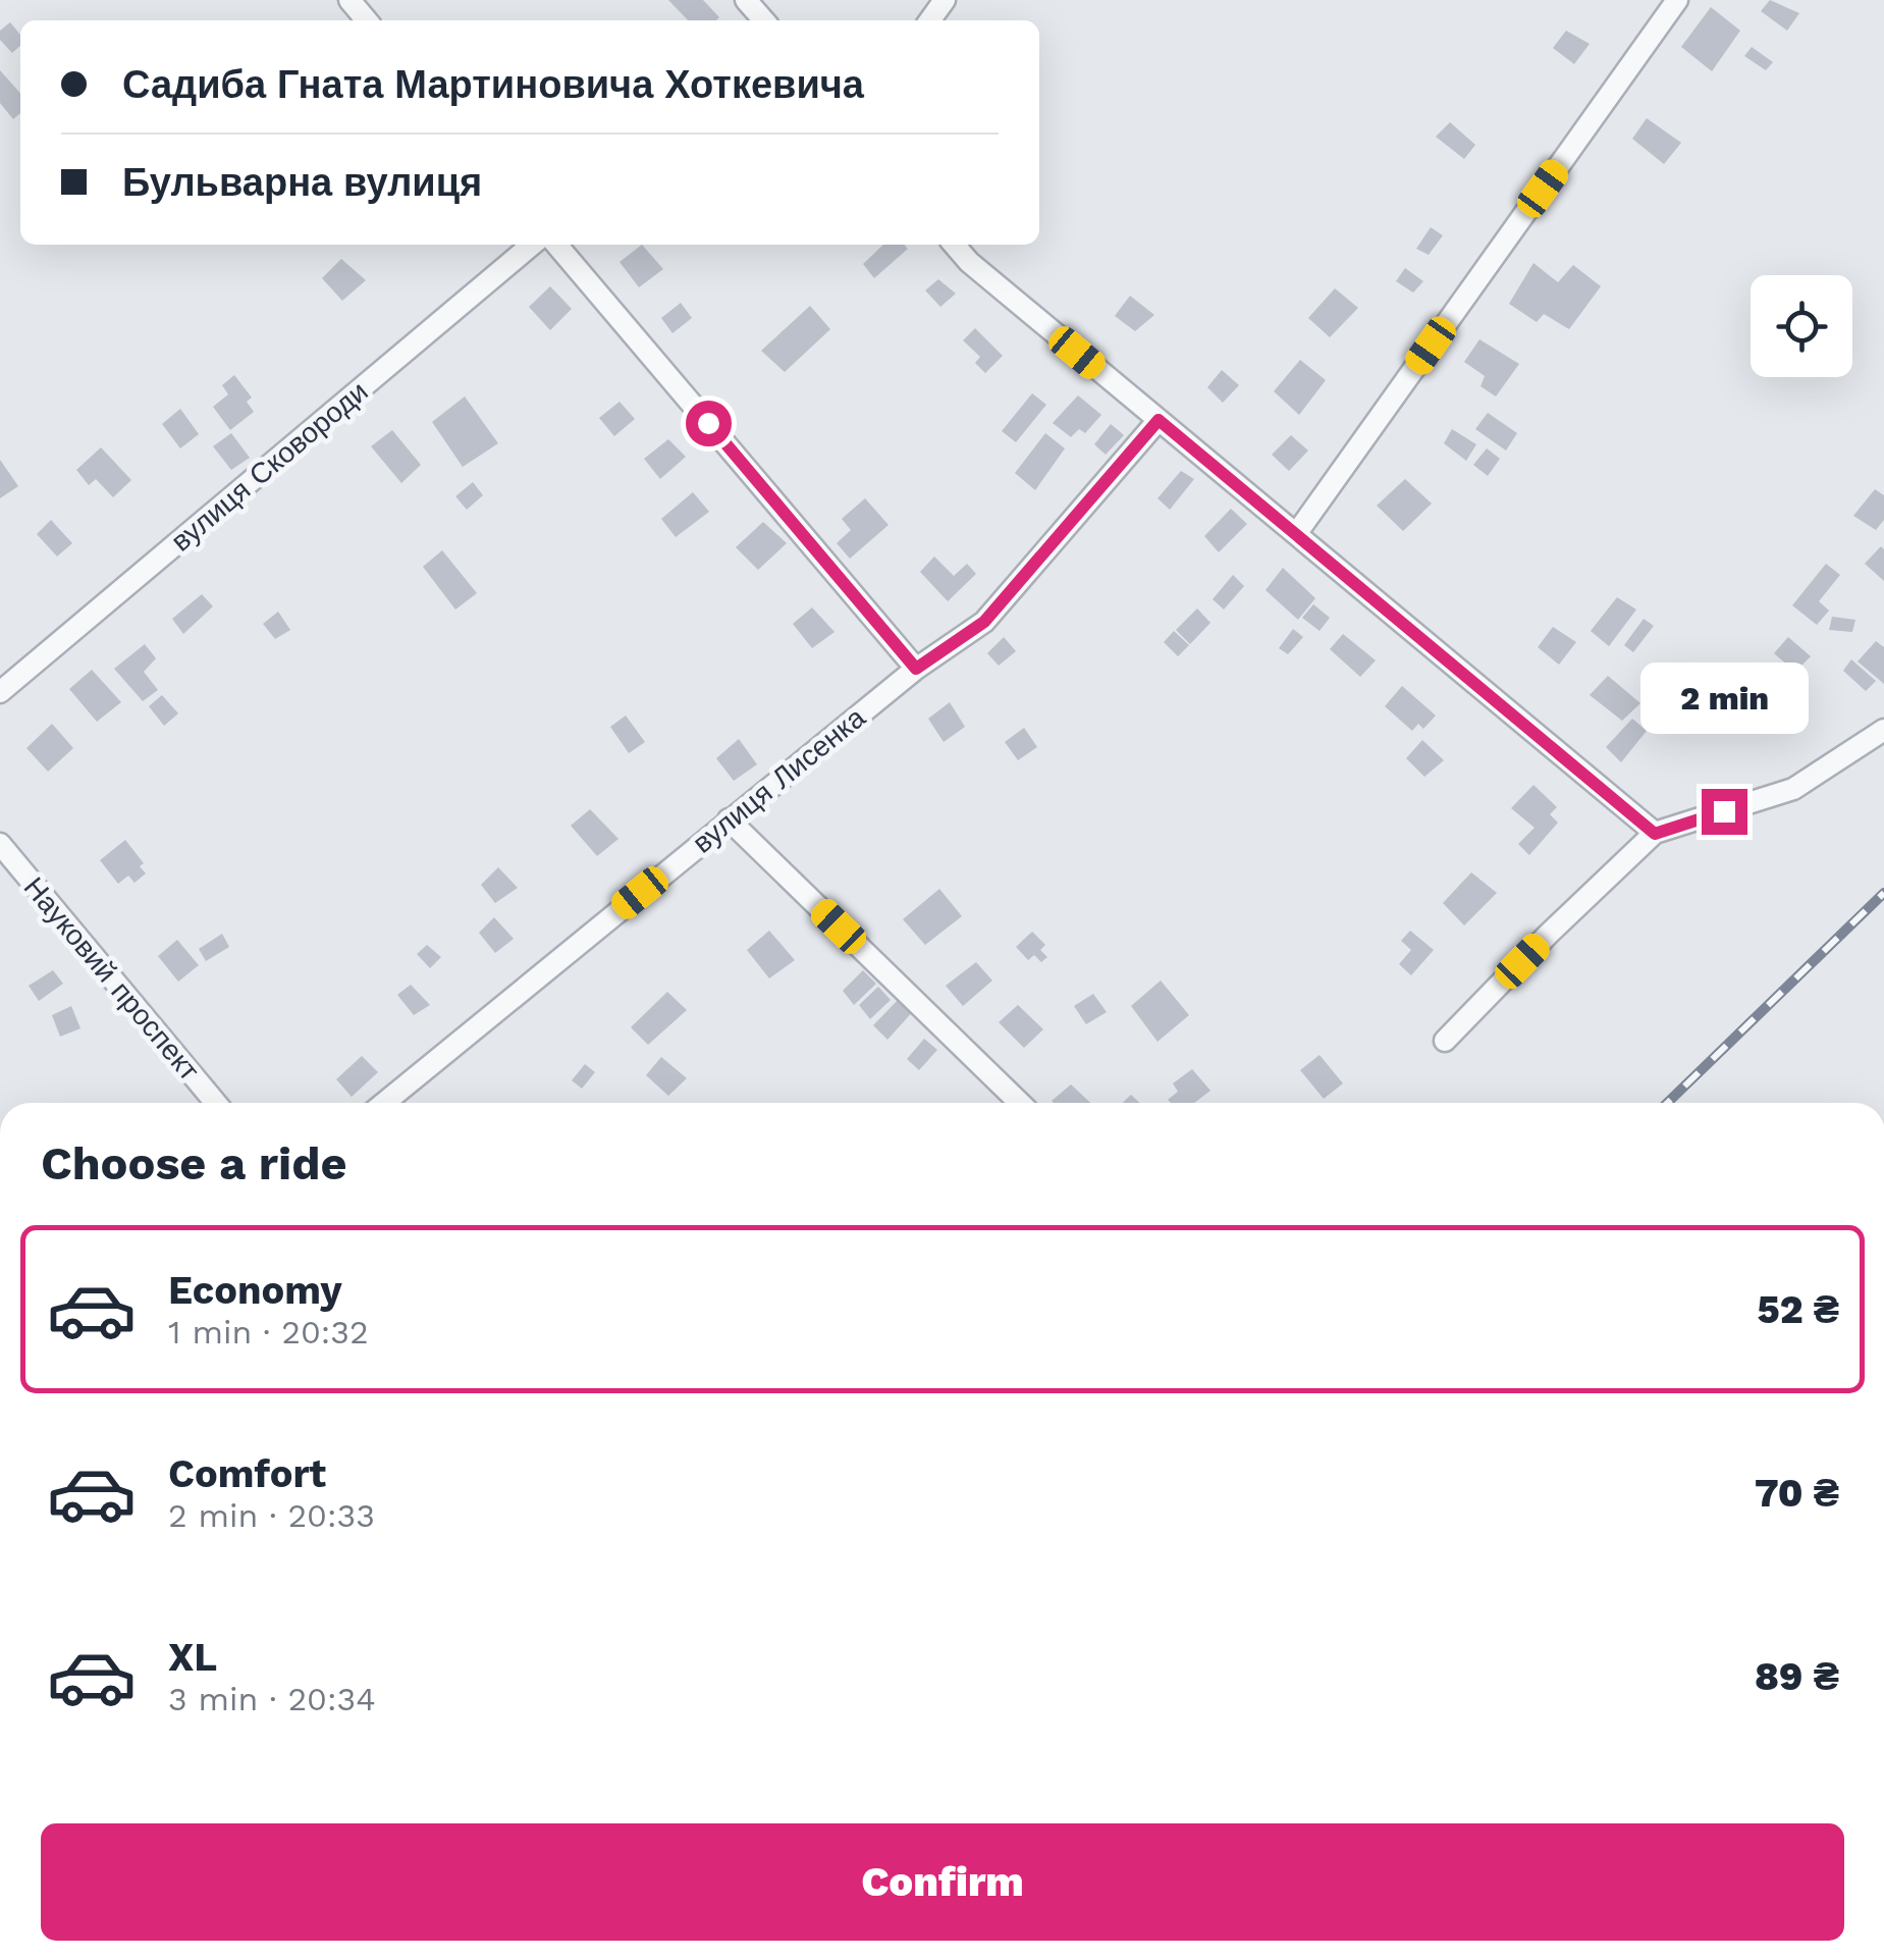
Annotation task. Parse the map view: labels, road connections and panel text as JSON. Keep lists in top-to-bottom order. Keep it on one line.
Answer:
{"streets":{"street":["вулиця Сковороди","вулиця Лисенка","Науковий проспект"]},"page":{"banner":["Садиба Гната Мартиновича Хоткевича","Бульварна вулиця"],"bubble":"2 min","heading":"Choose a ride","list":[{"name":"Economy","note":"1 min · 20:32","value":"52 ₴"},{"name":"Comfort","note":"2 min · 20:33","value":"70 ₴"},{"name":"XL","note":"3 min · 20:34","value":"89 ₴"}],"buttons":"Confirm"}}
